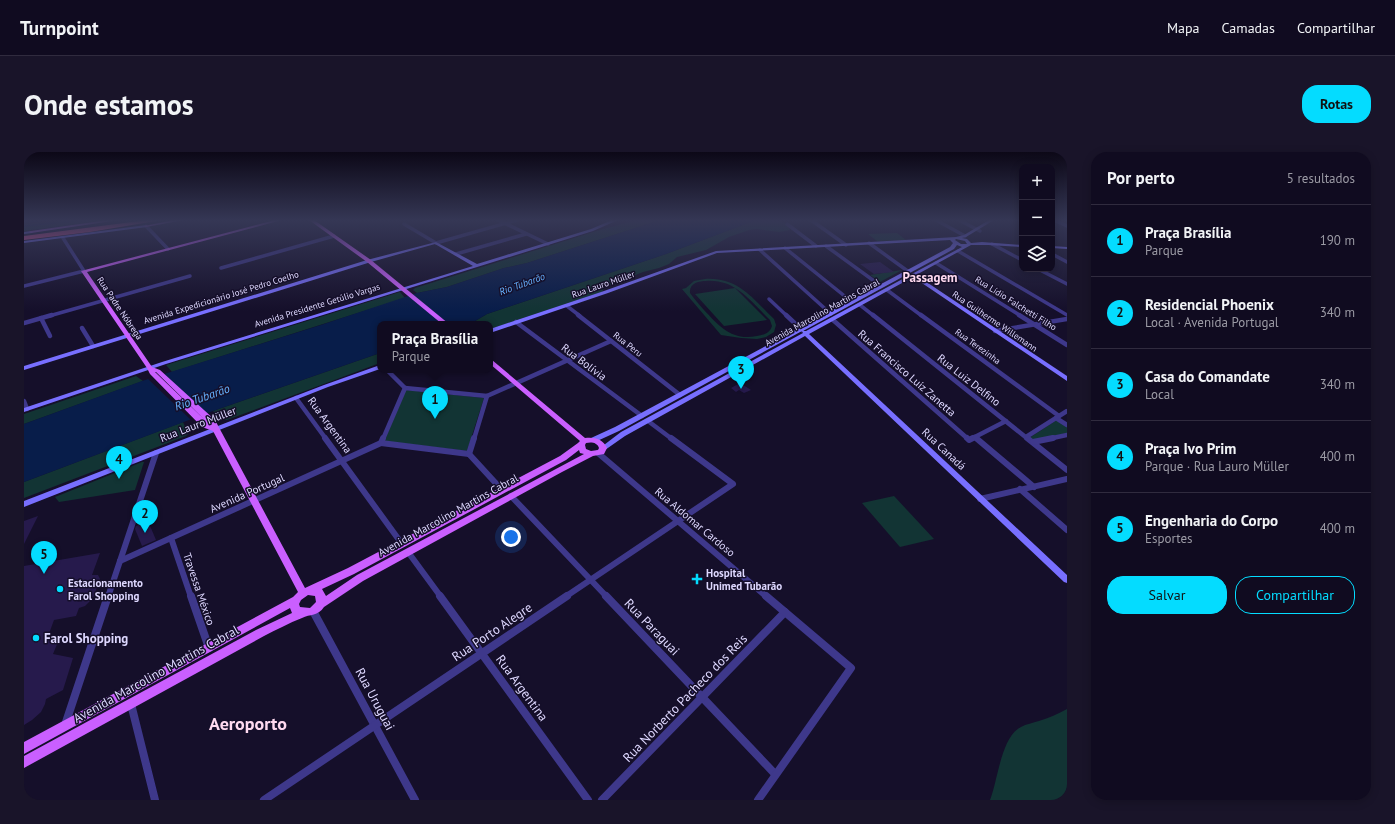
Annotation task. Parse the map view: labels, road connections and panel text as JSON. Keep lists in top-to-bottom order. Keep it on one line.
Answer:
{"streets":{"main road":["Rua Lauro Müller","Avenida Expedicionário José Pedro Coelho","Avenida Presidente Getúlio Vargas","Rua Padre Nóbrega","Avenida Marcolino Martins Cabral","Rua Guilherme Willemann","Rua Canadá"],"street":["Rua Lídio Falchetti Filho","Rua Peru","Rua Terezinha","Rua Bolívia","Rua Francisco Luiz Zanetta","Rua Luiz Delfino","Rua Argentina","Avenida Portugal","Rua Aldomar Cardoso","Travessa México","Rua Paraguai","Rua Porto Alegre","Rua Norberto Pacheco dos Reis","Rua Uruguai"]},"crossings":[["Rua Lauro Müller","Rua Padre Nóbrega"],["Rua Lauro Müller","Rua Peru"],["Rua Lauro Müller","Rua Bolívia"],["Rua Lauro Müller","Rua Argentina"],["Avenida Expedicionário José Pedro Coelho","Rua Padre Nóbrega"],["Rua Lídio Falchetti Filho","Avenida Marcolino Martins Cabral"],["Avenida Presidente Getúlio Vargas","Rua Padre Nóbrega"],["Avenida Marcolino Martins Cabral","Rua Guilherme Willemann"],["Avenida Marcolino Martins Cabral","Rua Peru"],["Avenida Marcolino Martins Cabral","Rua Terezinha"],["Avenida Marcolino Martins Cabral","Rua Bolívia"],["Avenida Marcolino Martins Cabral","Rua Francisco Luiz Zanetta"],["Avenida Marcolino Martins Cabral","Rua Luiz Delfino"],["Avenida Marcolino Martins Cabral","Rua Argentina"],["Avenida Marcolino Martins Cabral","Rua Canadá"],["Avenida Marcolino Martins Cabral","Rua Aldomar Cardoso"],["Avenida Marcolino Martins Cabral","Travessa México"],["Avenida Marcolino Martins Cabral","Rua Paraguai"],["Avenida Marcolino Martins Cabral","Rua Porto Alegre"],["Avenida Marcolino Martins Cabral","Rua Uruguai"],["Rua Argentina","Avenida Portugal"],["Rua Argentina","Rua Porto Alegre"],["Avenida Portugal","Travessa México"],["Rua Aldomar Cardoso","Rua Paraguai"],["Rua Aldomar Cardoso","Rua Porto Alegre"],["Rua Aldomar Cardoso","Rua Norberto Pacheco dos Reis"],["Rua Paraguai","Rua Porto Alegre"],["Rua Paraguai","Rua Norberto Pacheco dos Reis"],["Rua Porto Alegre","Rua Uruguai"]],"districts":["Passagem","Aeroporto"],"water":["Rio Tubarão"],"places":{"health":["Hospital Unimed Tubarão"],"other":["Estacionamento Farol Shopping","Farol Shopping"]},"page":{"header":"Turnpoint","nav":["Mapa","Camadas","Compartilhar"],"buttons":["Rotas",["Salvar","Compartilhar"]],"title":"Onde estamos","heading":["Por perto","5 resultados"],"map_buttons":["+","−"],"list":[{"mark":"1","name":"Praça Brasília","note":"Parque","value":"190 m"},{"mark":"2","name":"Residencial Phoenix","note":"Local · Avenida Portugal","value":"340 m"},{"mark":"3","name":"Casa do Comandate","note":"Local","value":"340 m"},{"mark":"4","name":"Praça Ivo Prim","note":"Parque · Rua Lauro Müller","value":"400 m"},{"mark":"5","name":"Engenharia do Corpo","note":"Esportes","value":"400 m"}],"popup":["Praça Brasília","Parque"],"pins":["3","1","4","2","5"]}}
